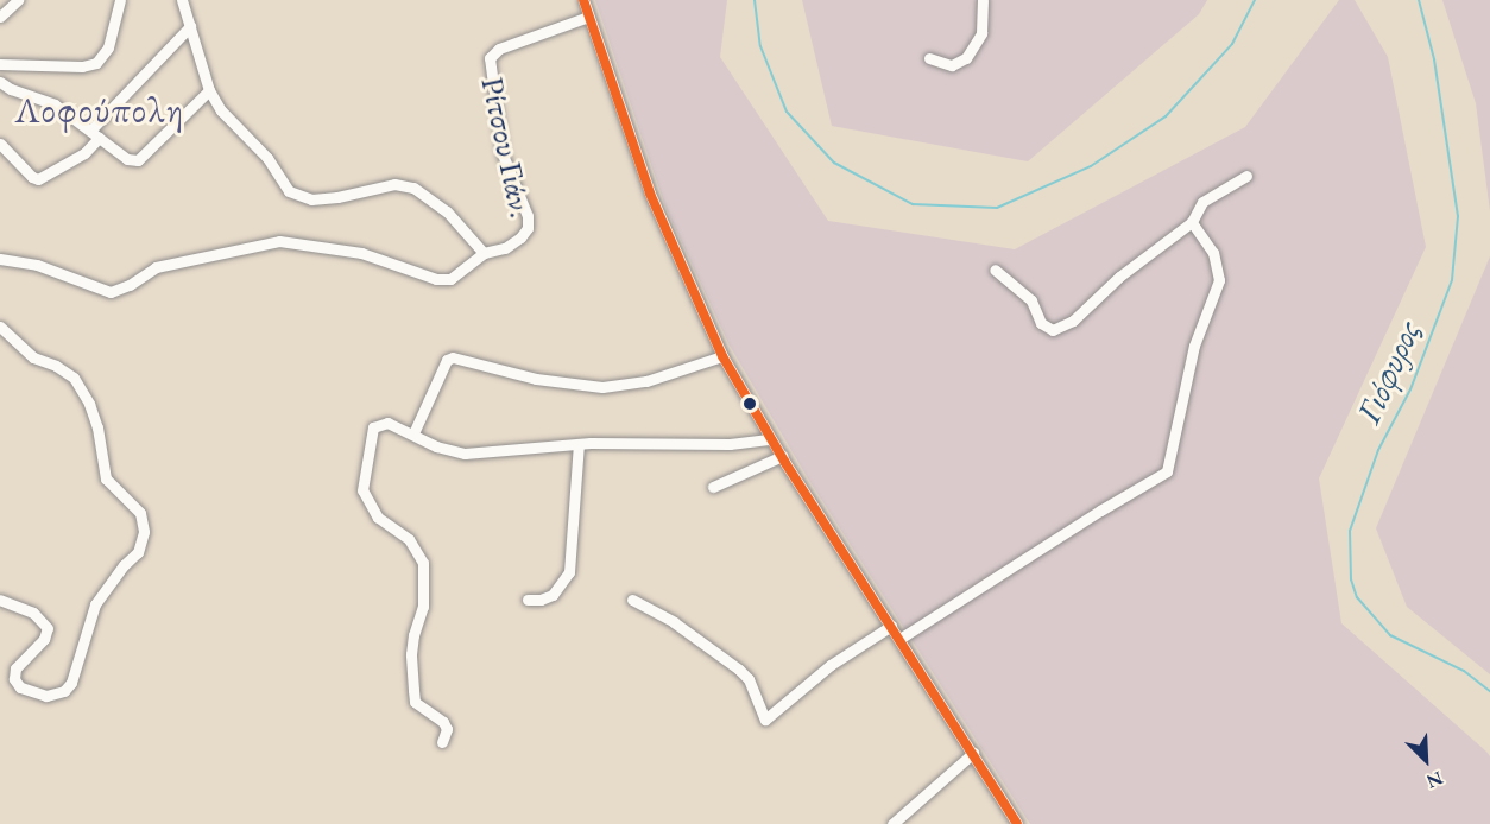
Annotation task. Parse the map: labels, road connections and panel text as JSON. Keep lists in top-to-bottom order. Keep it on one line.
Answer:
{"streets":{"street":["Ρίτσου Γιάν."]},"districts":["Λοφούπολη"],"water":["Γιόφυρος"],"north":"bottom right"}
